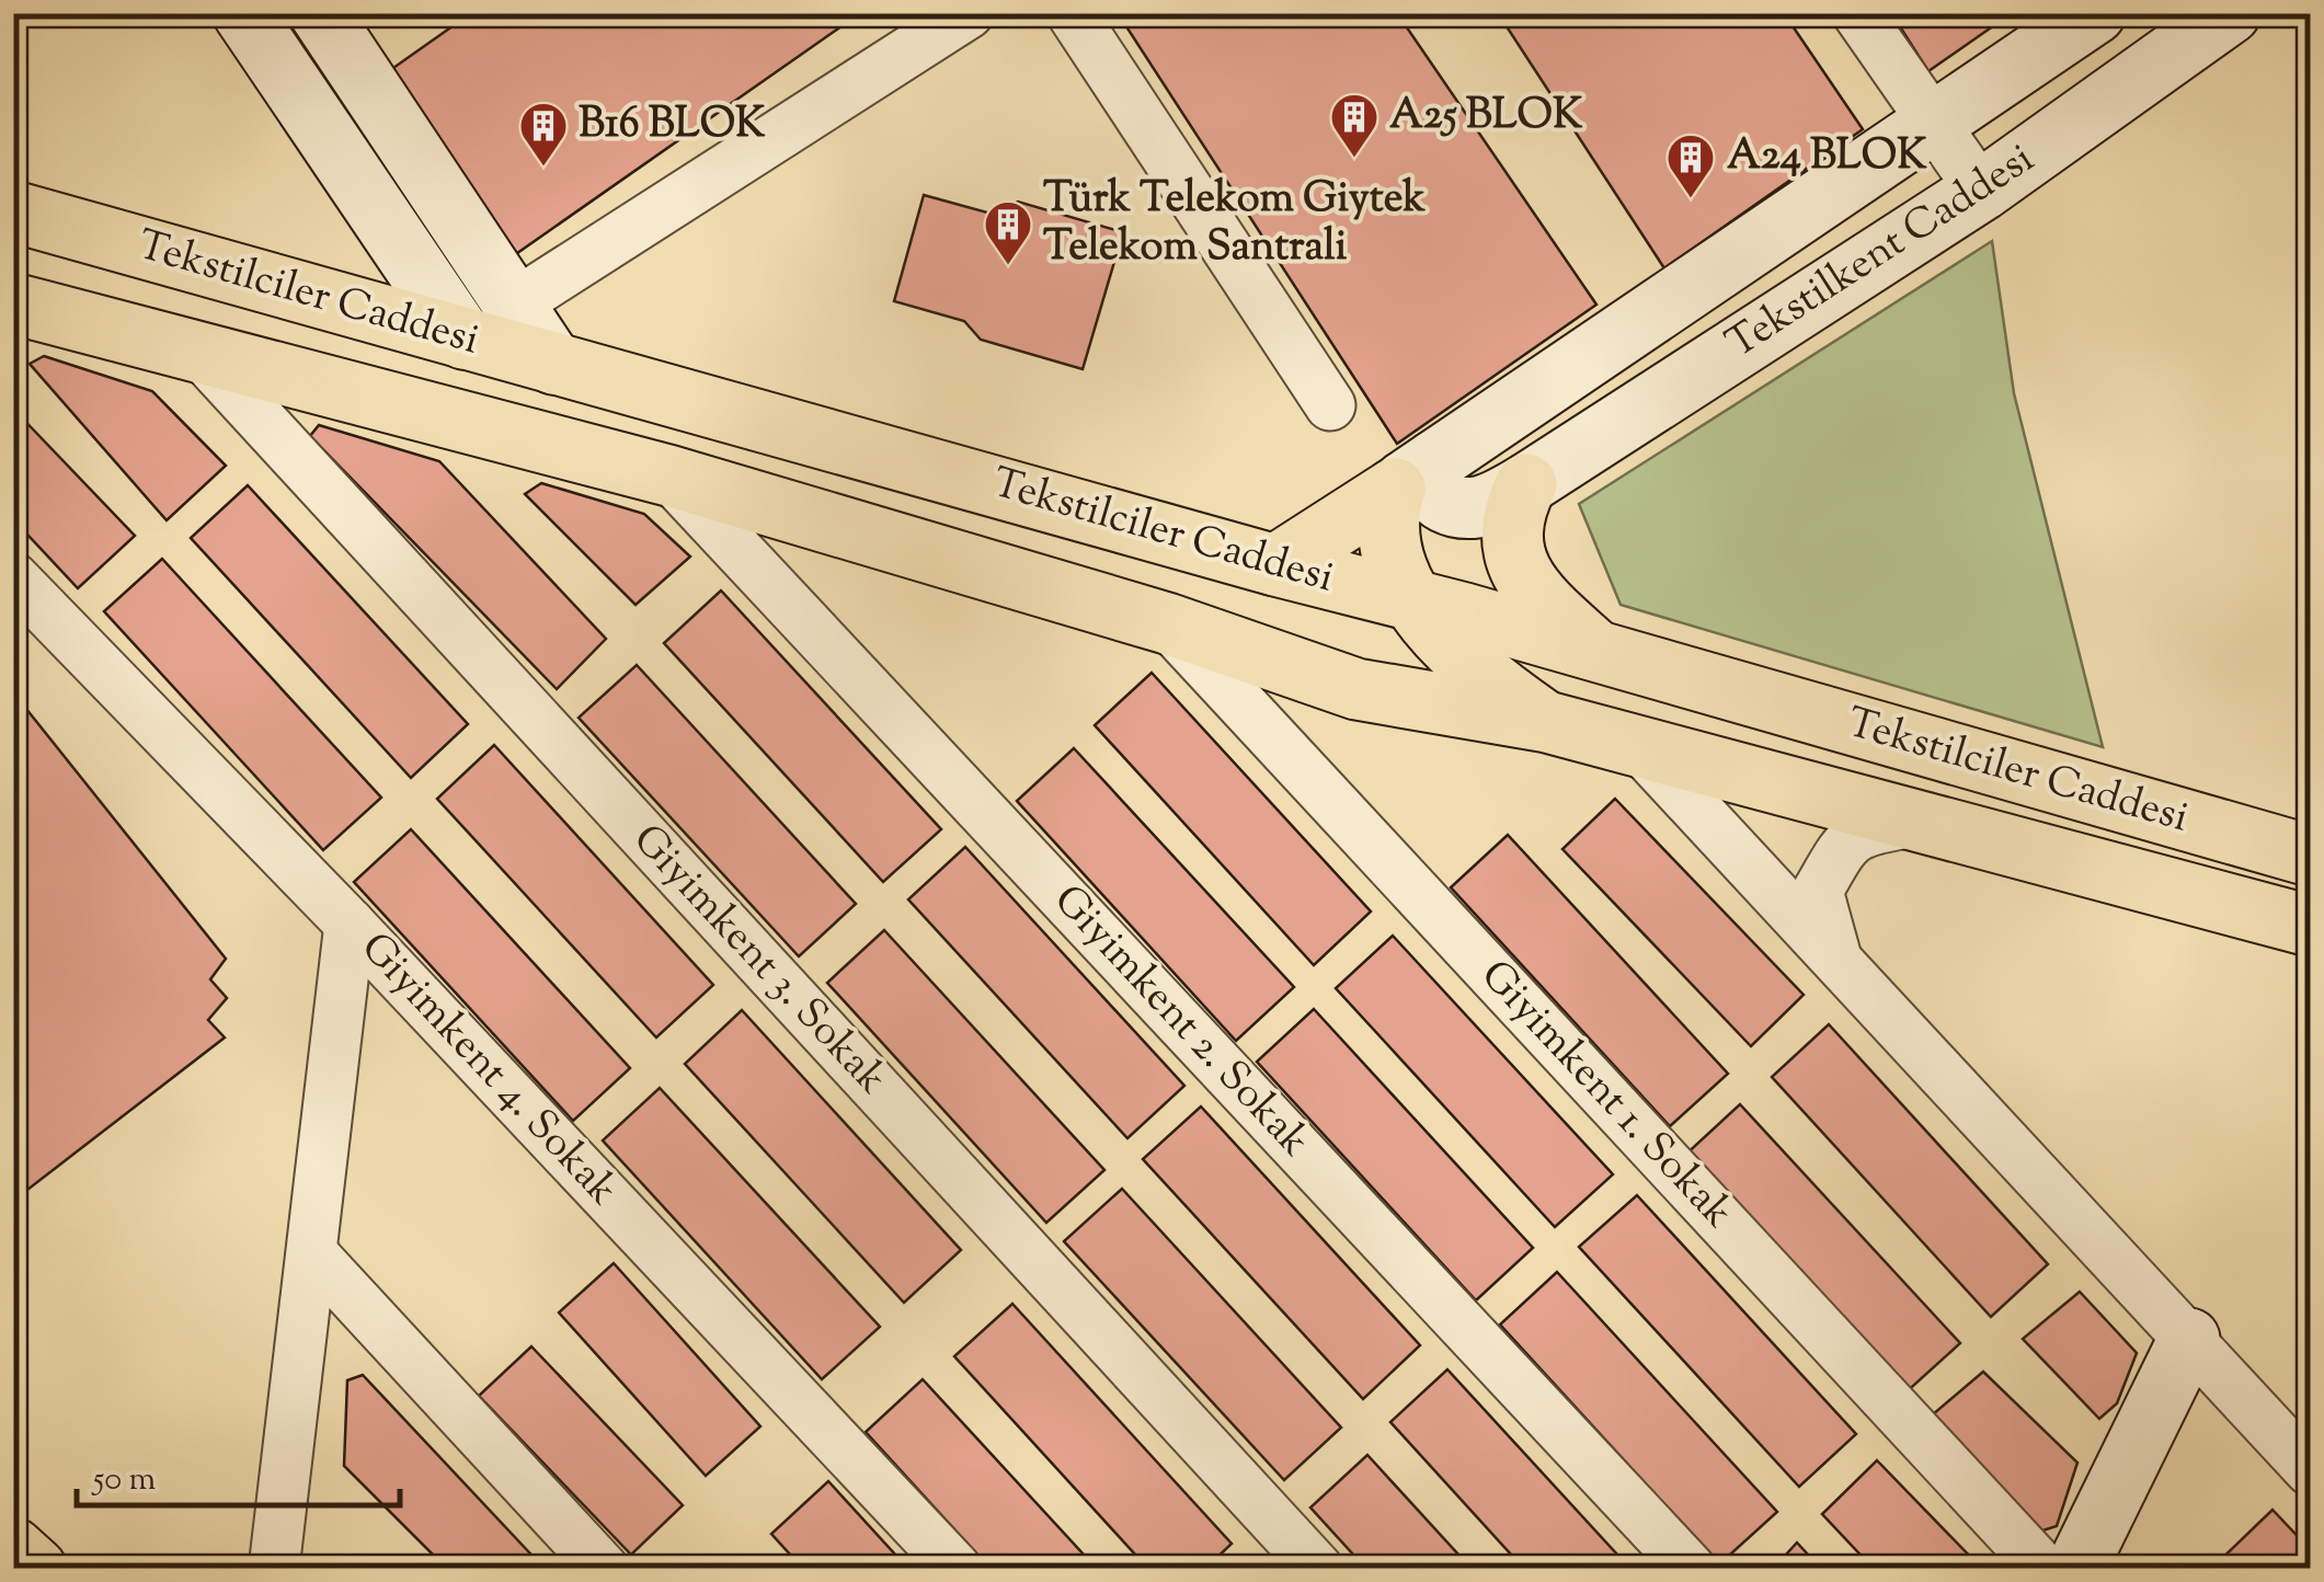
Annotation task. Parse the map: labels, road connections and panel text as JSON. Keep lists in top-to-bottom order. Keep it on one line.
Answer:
{"streets":{"main road":["Tekstilkent Caddesi","Tekstilciler Caddesi"],"street":["Giyimkent 3. Sokak","Giyimkent 2. Sokak","Giyimkent 4. Sokak","Giyimkent 1. Sokak"]},"crossings":[["Tekstilciler Caddesi","Giyimkent 3. Sokak"],["Tekstilciler Caddesi","Giyimkent 2. Sokak"],["Tekstilciler Caddesi","Giyimkent 1. Sokak"]],"places":{"building":["A25 BLOK","B16 BLOK","A24 BLOK","Türk Telekom Giytek Telekom Santrali"]},"scale_bar":"50 m"}
